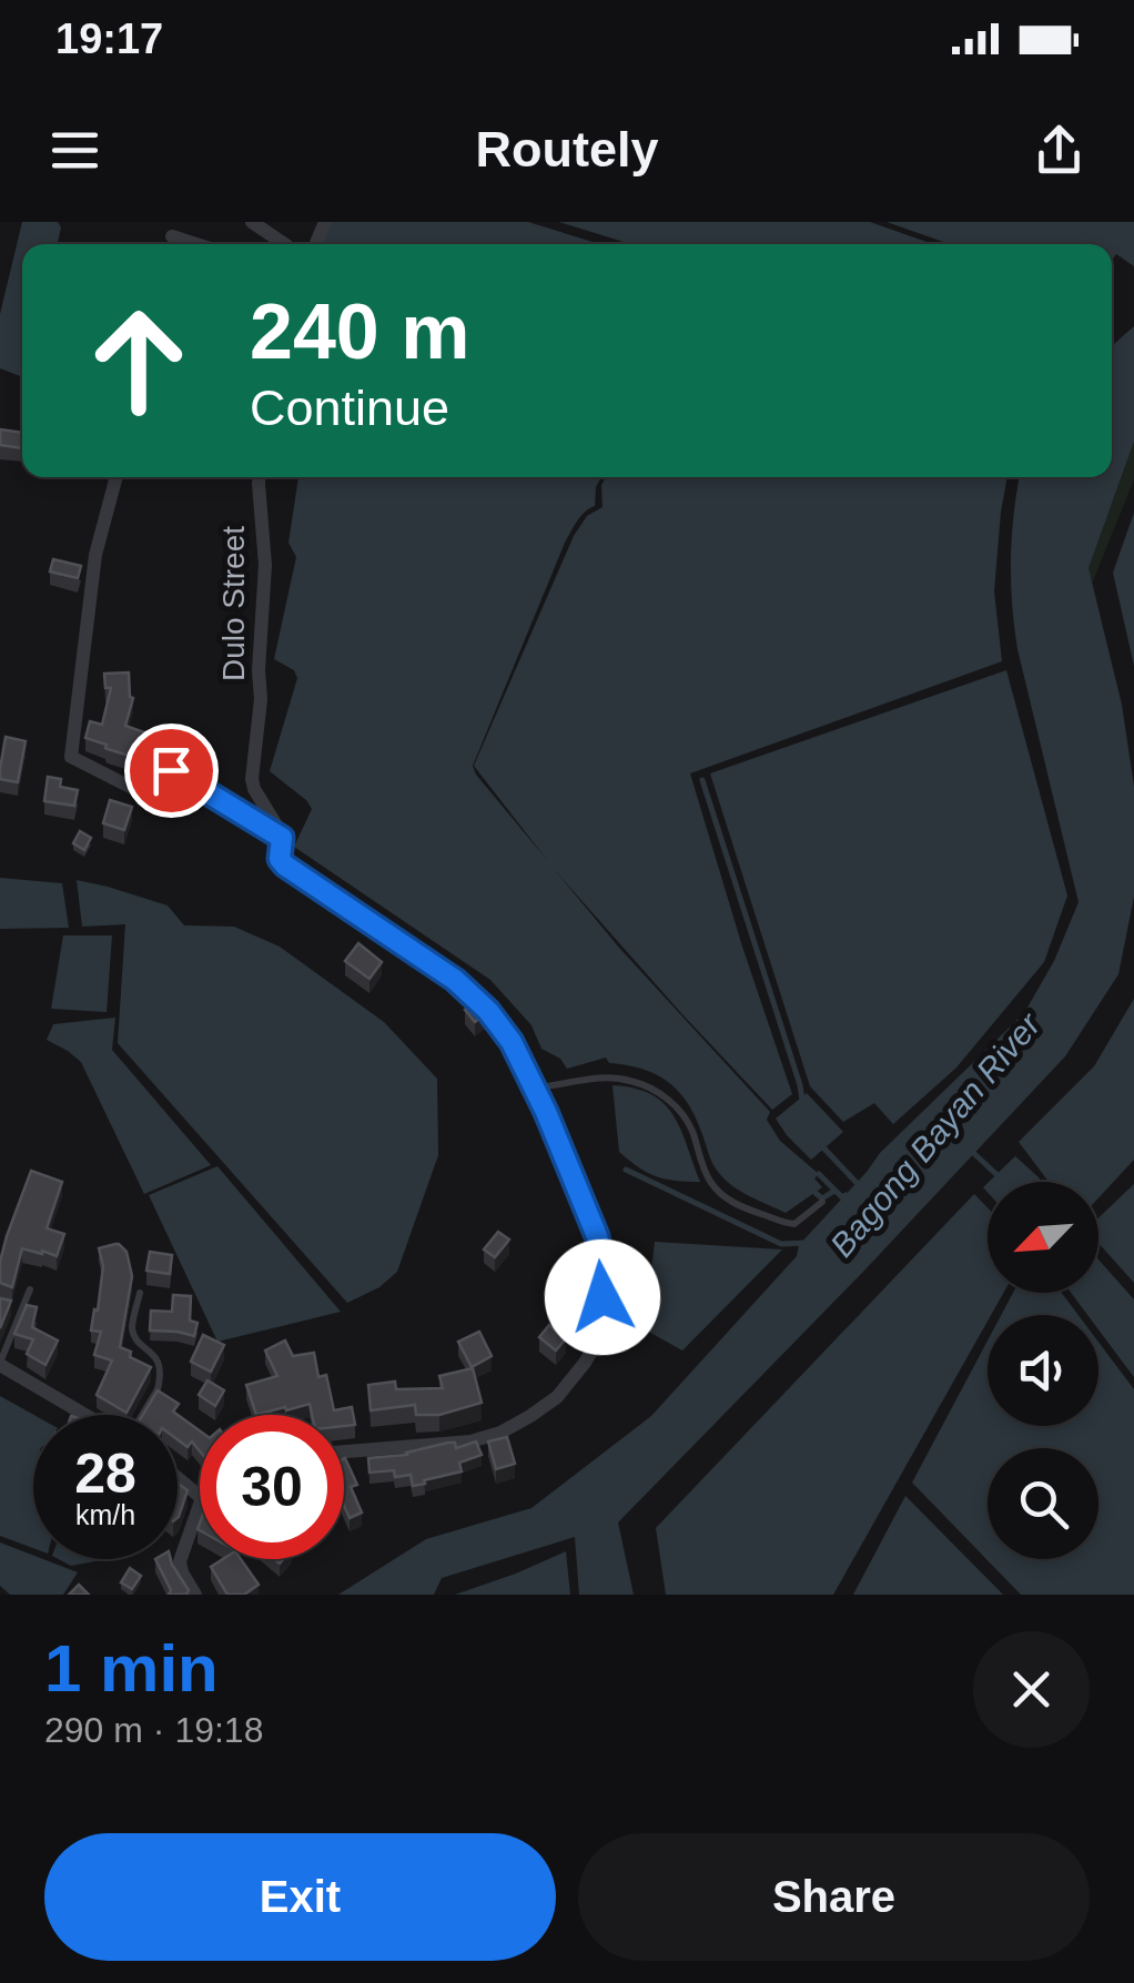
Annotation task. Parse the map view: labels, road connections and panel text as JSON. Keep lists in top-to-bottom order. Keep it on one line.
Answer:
{"streets":{"street":["Dulo Street"]},"water":["Bagong Bayan River"],"north":"bottom left","page":{"status":"19:17","header":"Routely","turn":["240 m","Continue"],"speed":"28 km/h","limit":"30","heading":["1 min","290 m · 19:18"],"buttons":["Exit","Share"]}}
